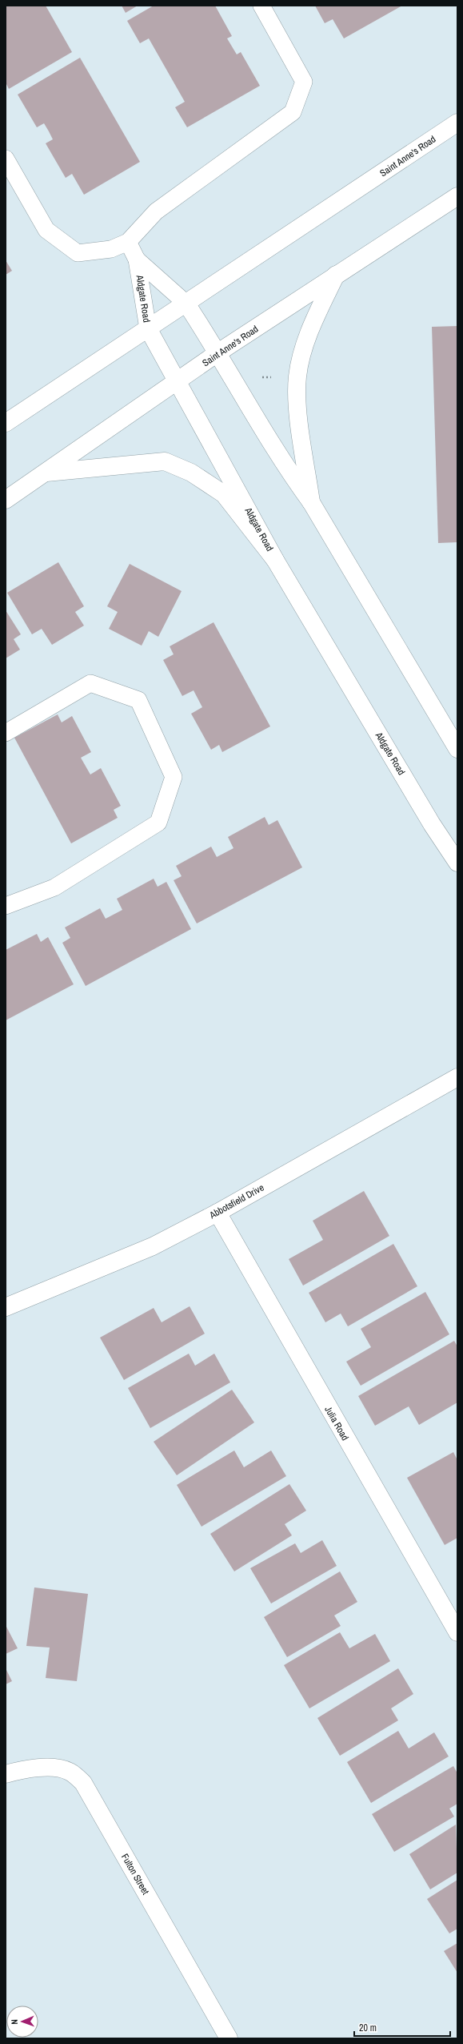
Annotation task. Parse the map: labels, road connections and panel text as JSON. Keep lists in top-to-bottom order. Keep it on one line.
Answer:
{"streets":{"street":["Saint Anne's Road","Aldgate Road","Abbotsfield Drive","Julia Road","Fulton Street"]},"crossings":[["Saint Anne's Road","Aldgate Road"],["Abbotsfield Drive","Julia Road"]],"scale_bar":"20 m","north":"left"}
